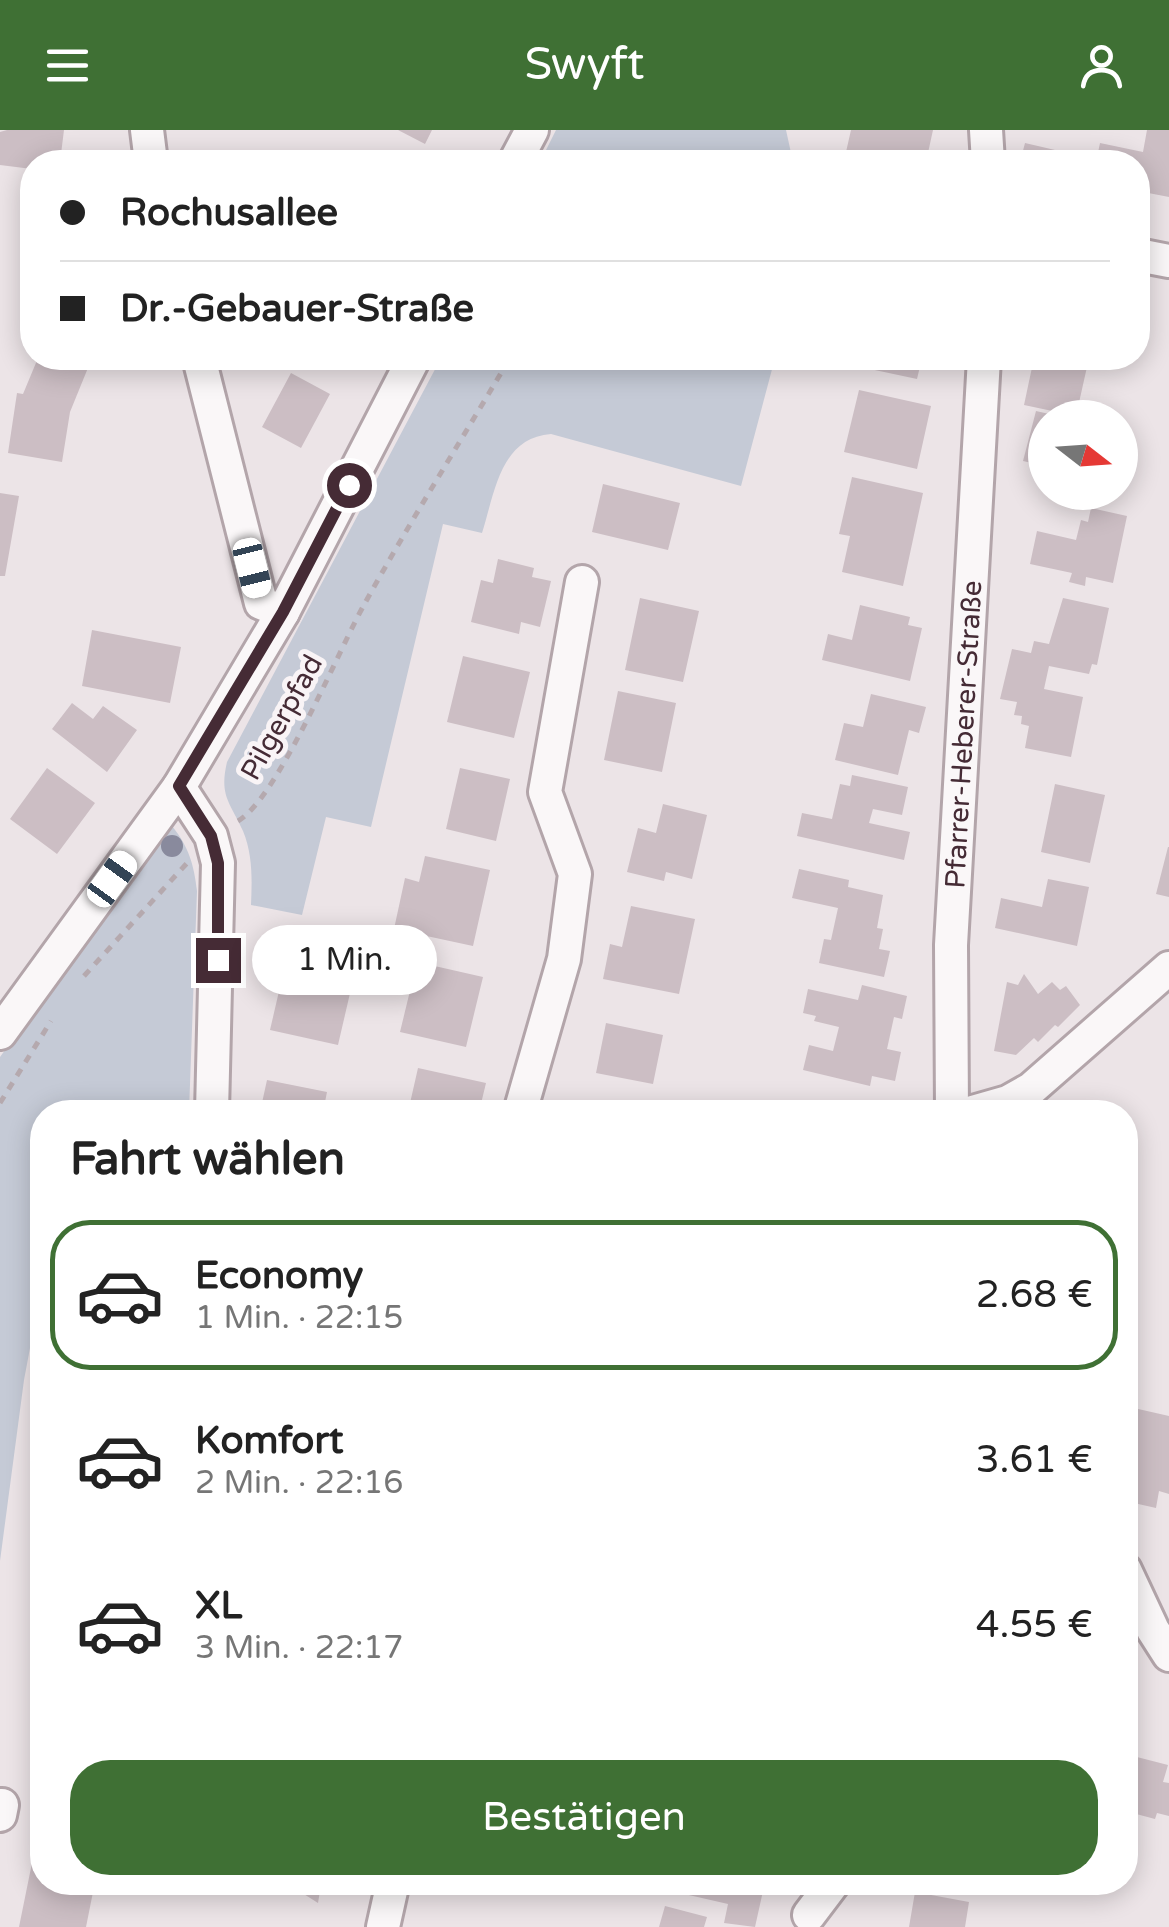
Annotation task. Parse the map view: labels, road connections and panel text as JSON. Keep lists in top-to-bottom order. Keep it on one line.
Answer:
{"streets":{"street":["Pfarrer-Heberer-Straße"],"path":["Pilgerpfad"]},"north":"right","page":{"header":"Swyft","banner":["Rochusallee","Dr.-Gebauer-Straße"],"bubble":"1 Min.","heading":"Fahrt wählen","list":[{"name":"Economy","note":"1 Min. · 22:15","value":"2.68 €"},{"name":"Komfort","note":"2 Min. · 22:16","value":"3.61 €"},{"name":"XL","note":"3 Min. · 22:17","value":"4.55 €"}],"buttons":"Bestätigen"}}
